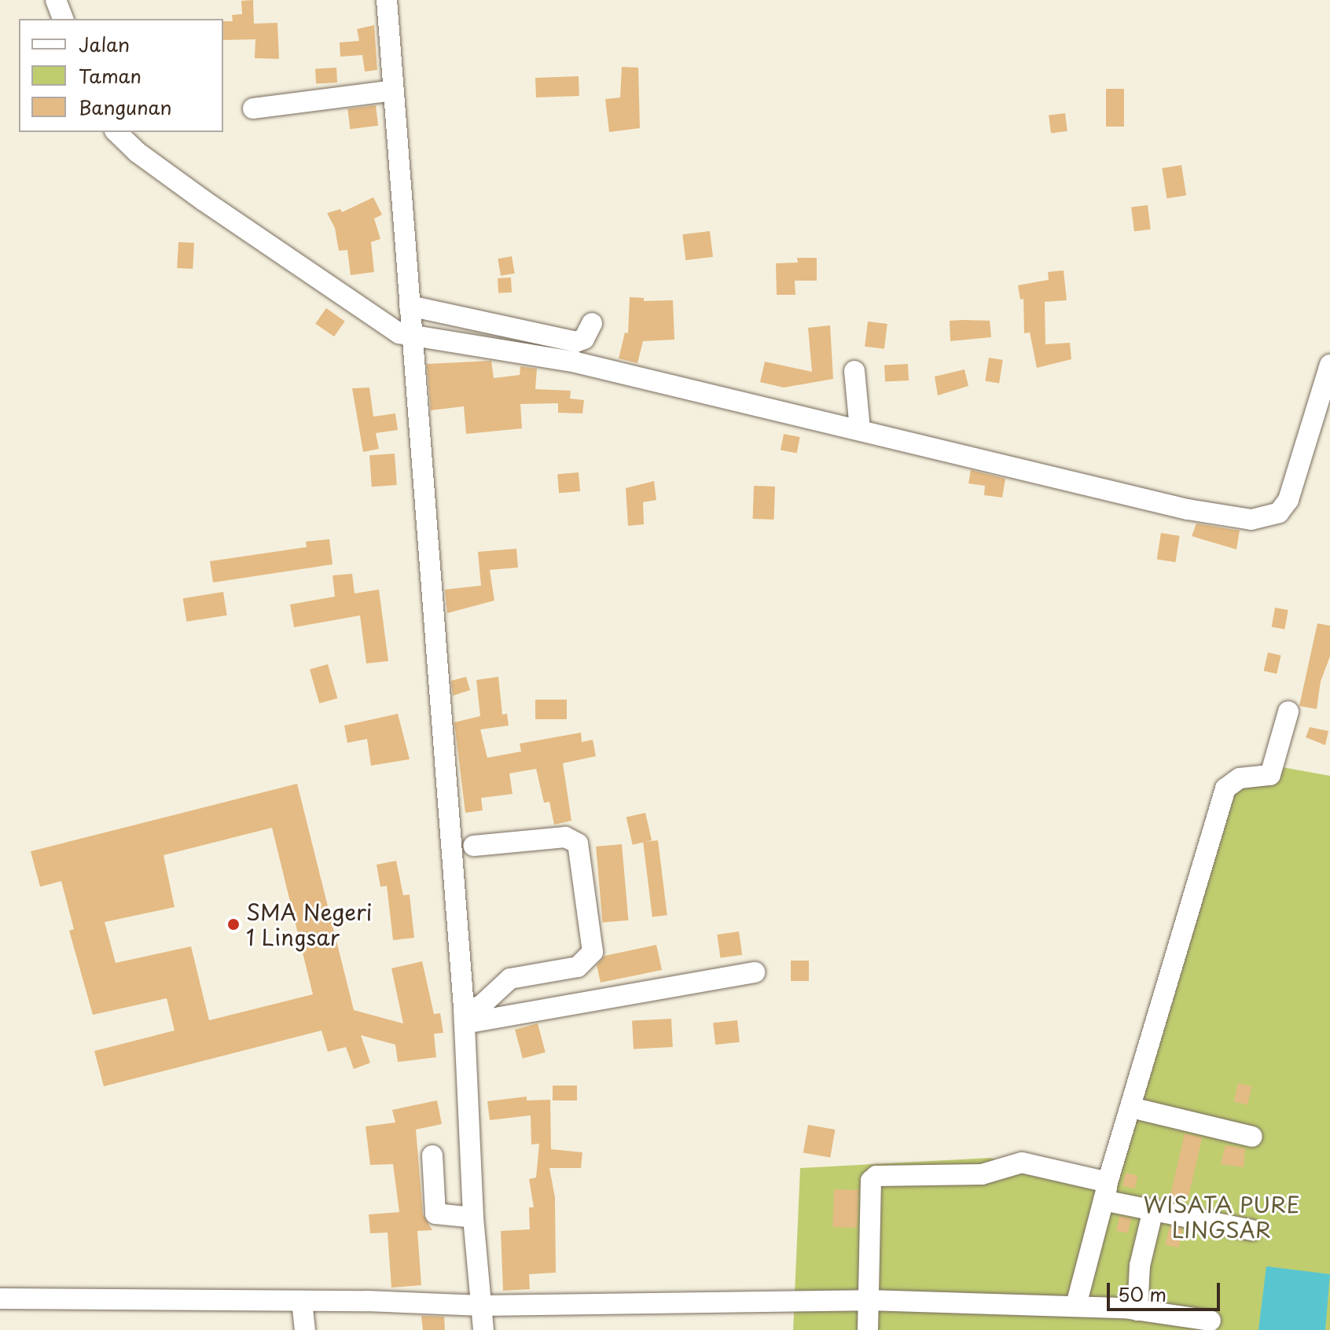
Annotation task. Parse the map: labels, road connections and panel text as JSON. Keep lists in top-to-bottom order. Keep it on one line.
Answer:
{"parks":["WISATA PURE LINGSAR"],"places":["SMA Negeri 1 Lingsar"],"legend":["Jalan","Taman","Bangunan"],"scale_bar":"50 m"}
